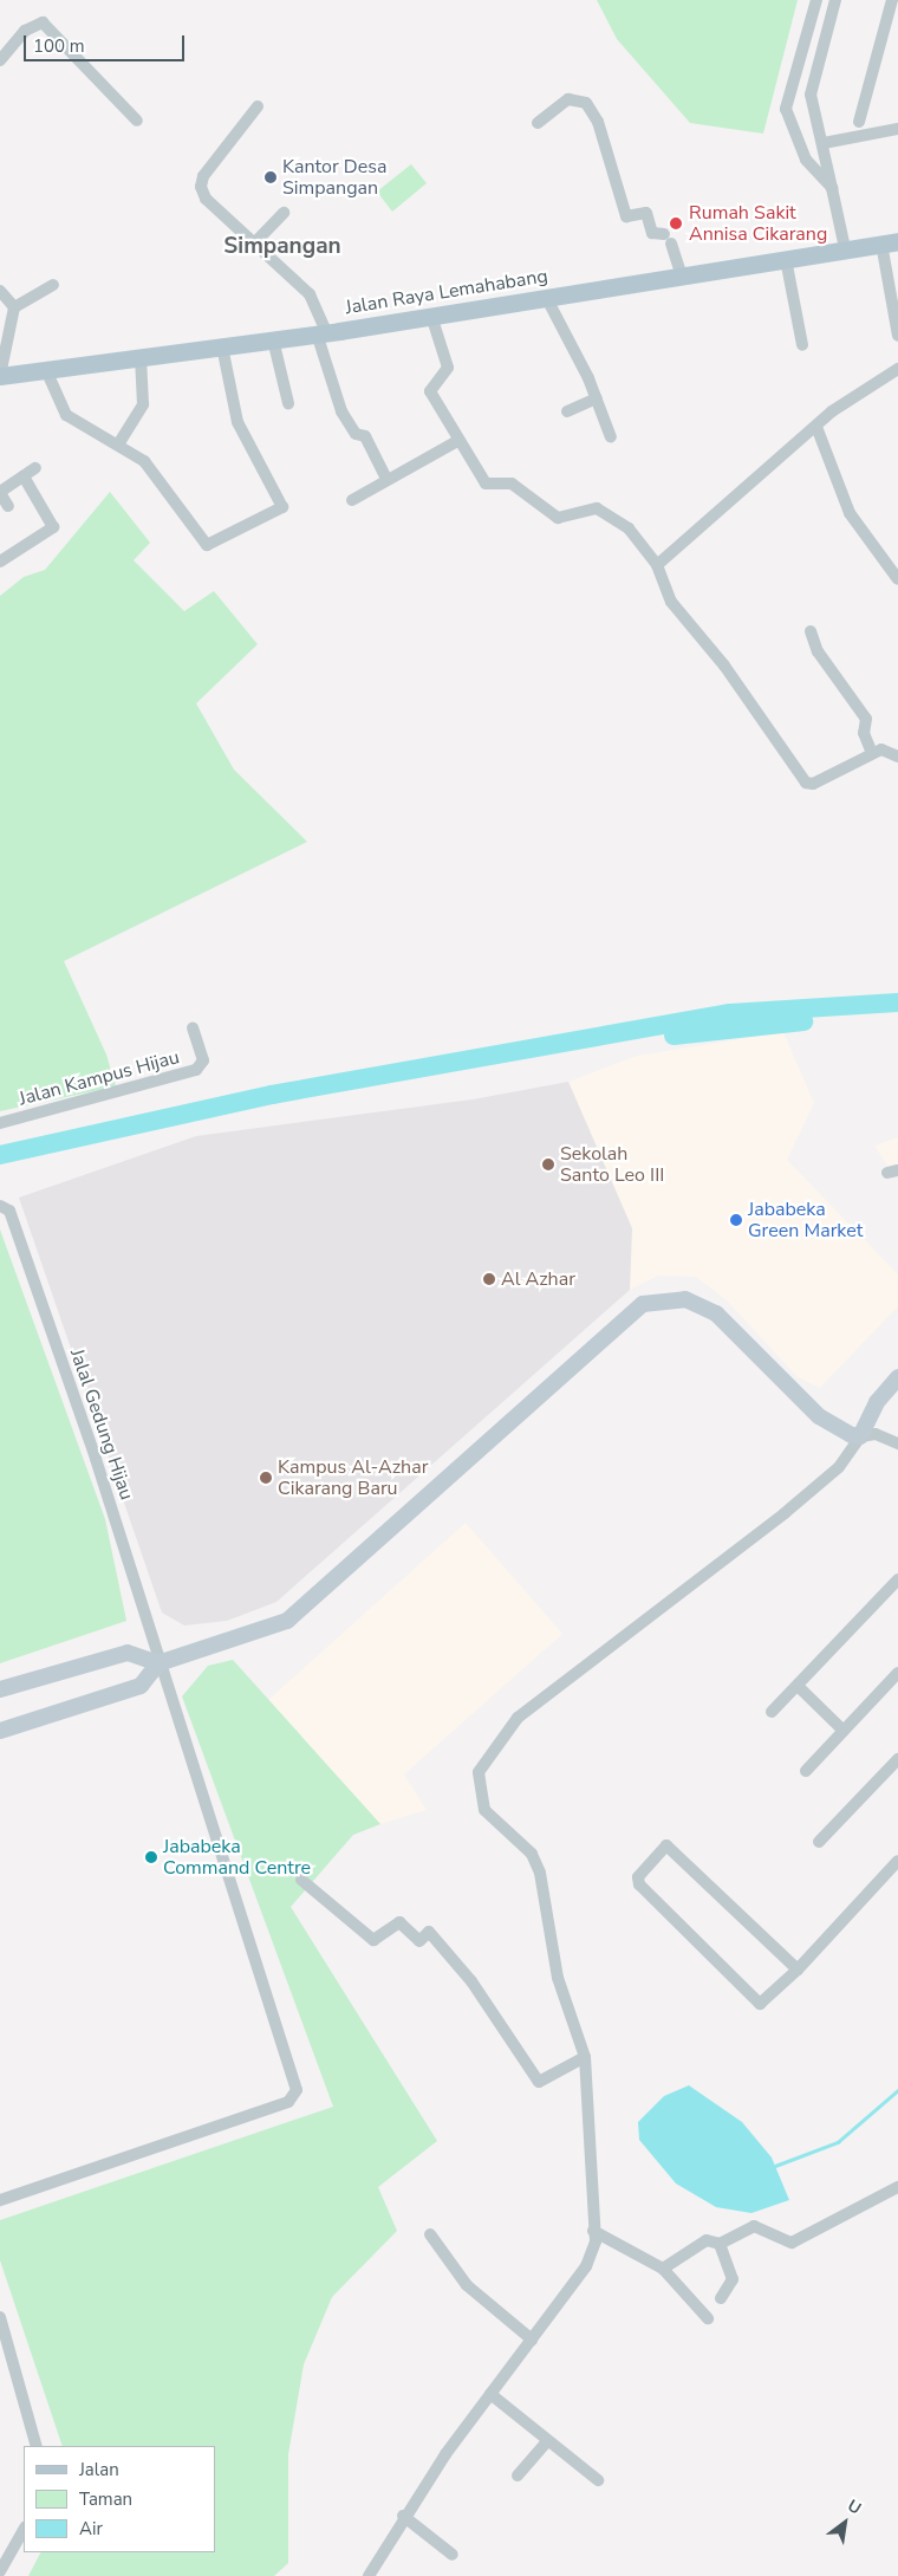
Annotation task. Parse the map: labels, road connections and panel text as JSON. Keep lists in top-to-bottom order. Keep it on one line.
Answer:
{"streets":{"main road":["Jalan Raya Lemahabang"],"street":["Jalan Kampus Hijau","Jalal Gedung Hijau"]},"districts":["Simpangan"],"places":["Kantor Desa Simpangan","Rumah Sakit Annisa Cikarang","Sekolah Santo Leo III","Jababeka Green Market","Al Azhar","Kampus Al-Azhar Cikarang Baru","Jababeka Command Centre"],"legend":["Jalan","Taman","Air"],"scale_bar":"100 m","north":"top right"}
